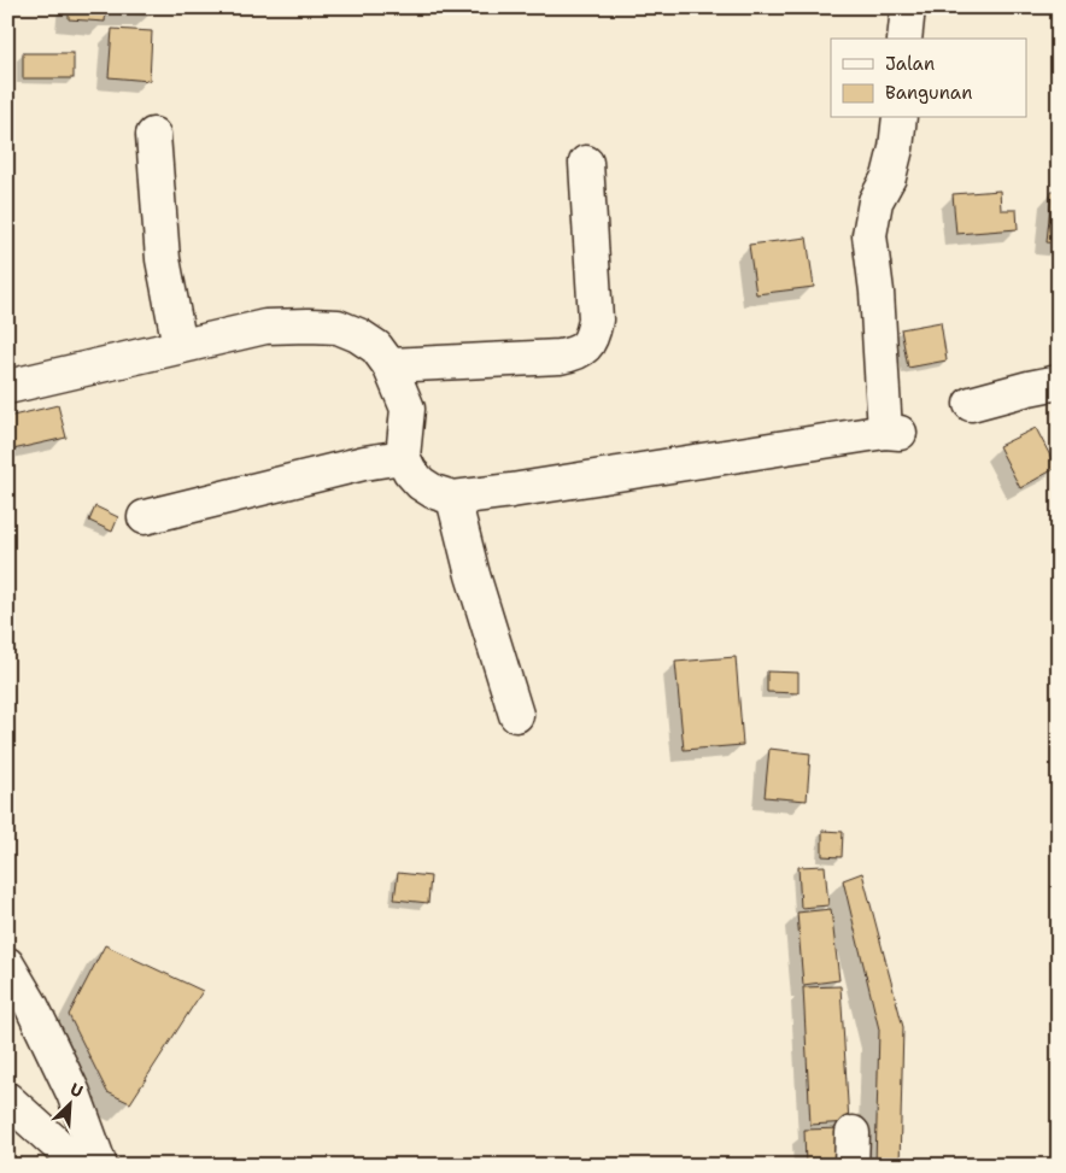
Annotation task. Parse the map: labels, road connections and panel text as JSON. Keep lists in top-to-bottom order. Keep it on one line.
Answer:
{"legend":["Jalan","Bangunan"],"north":"top right"}
